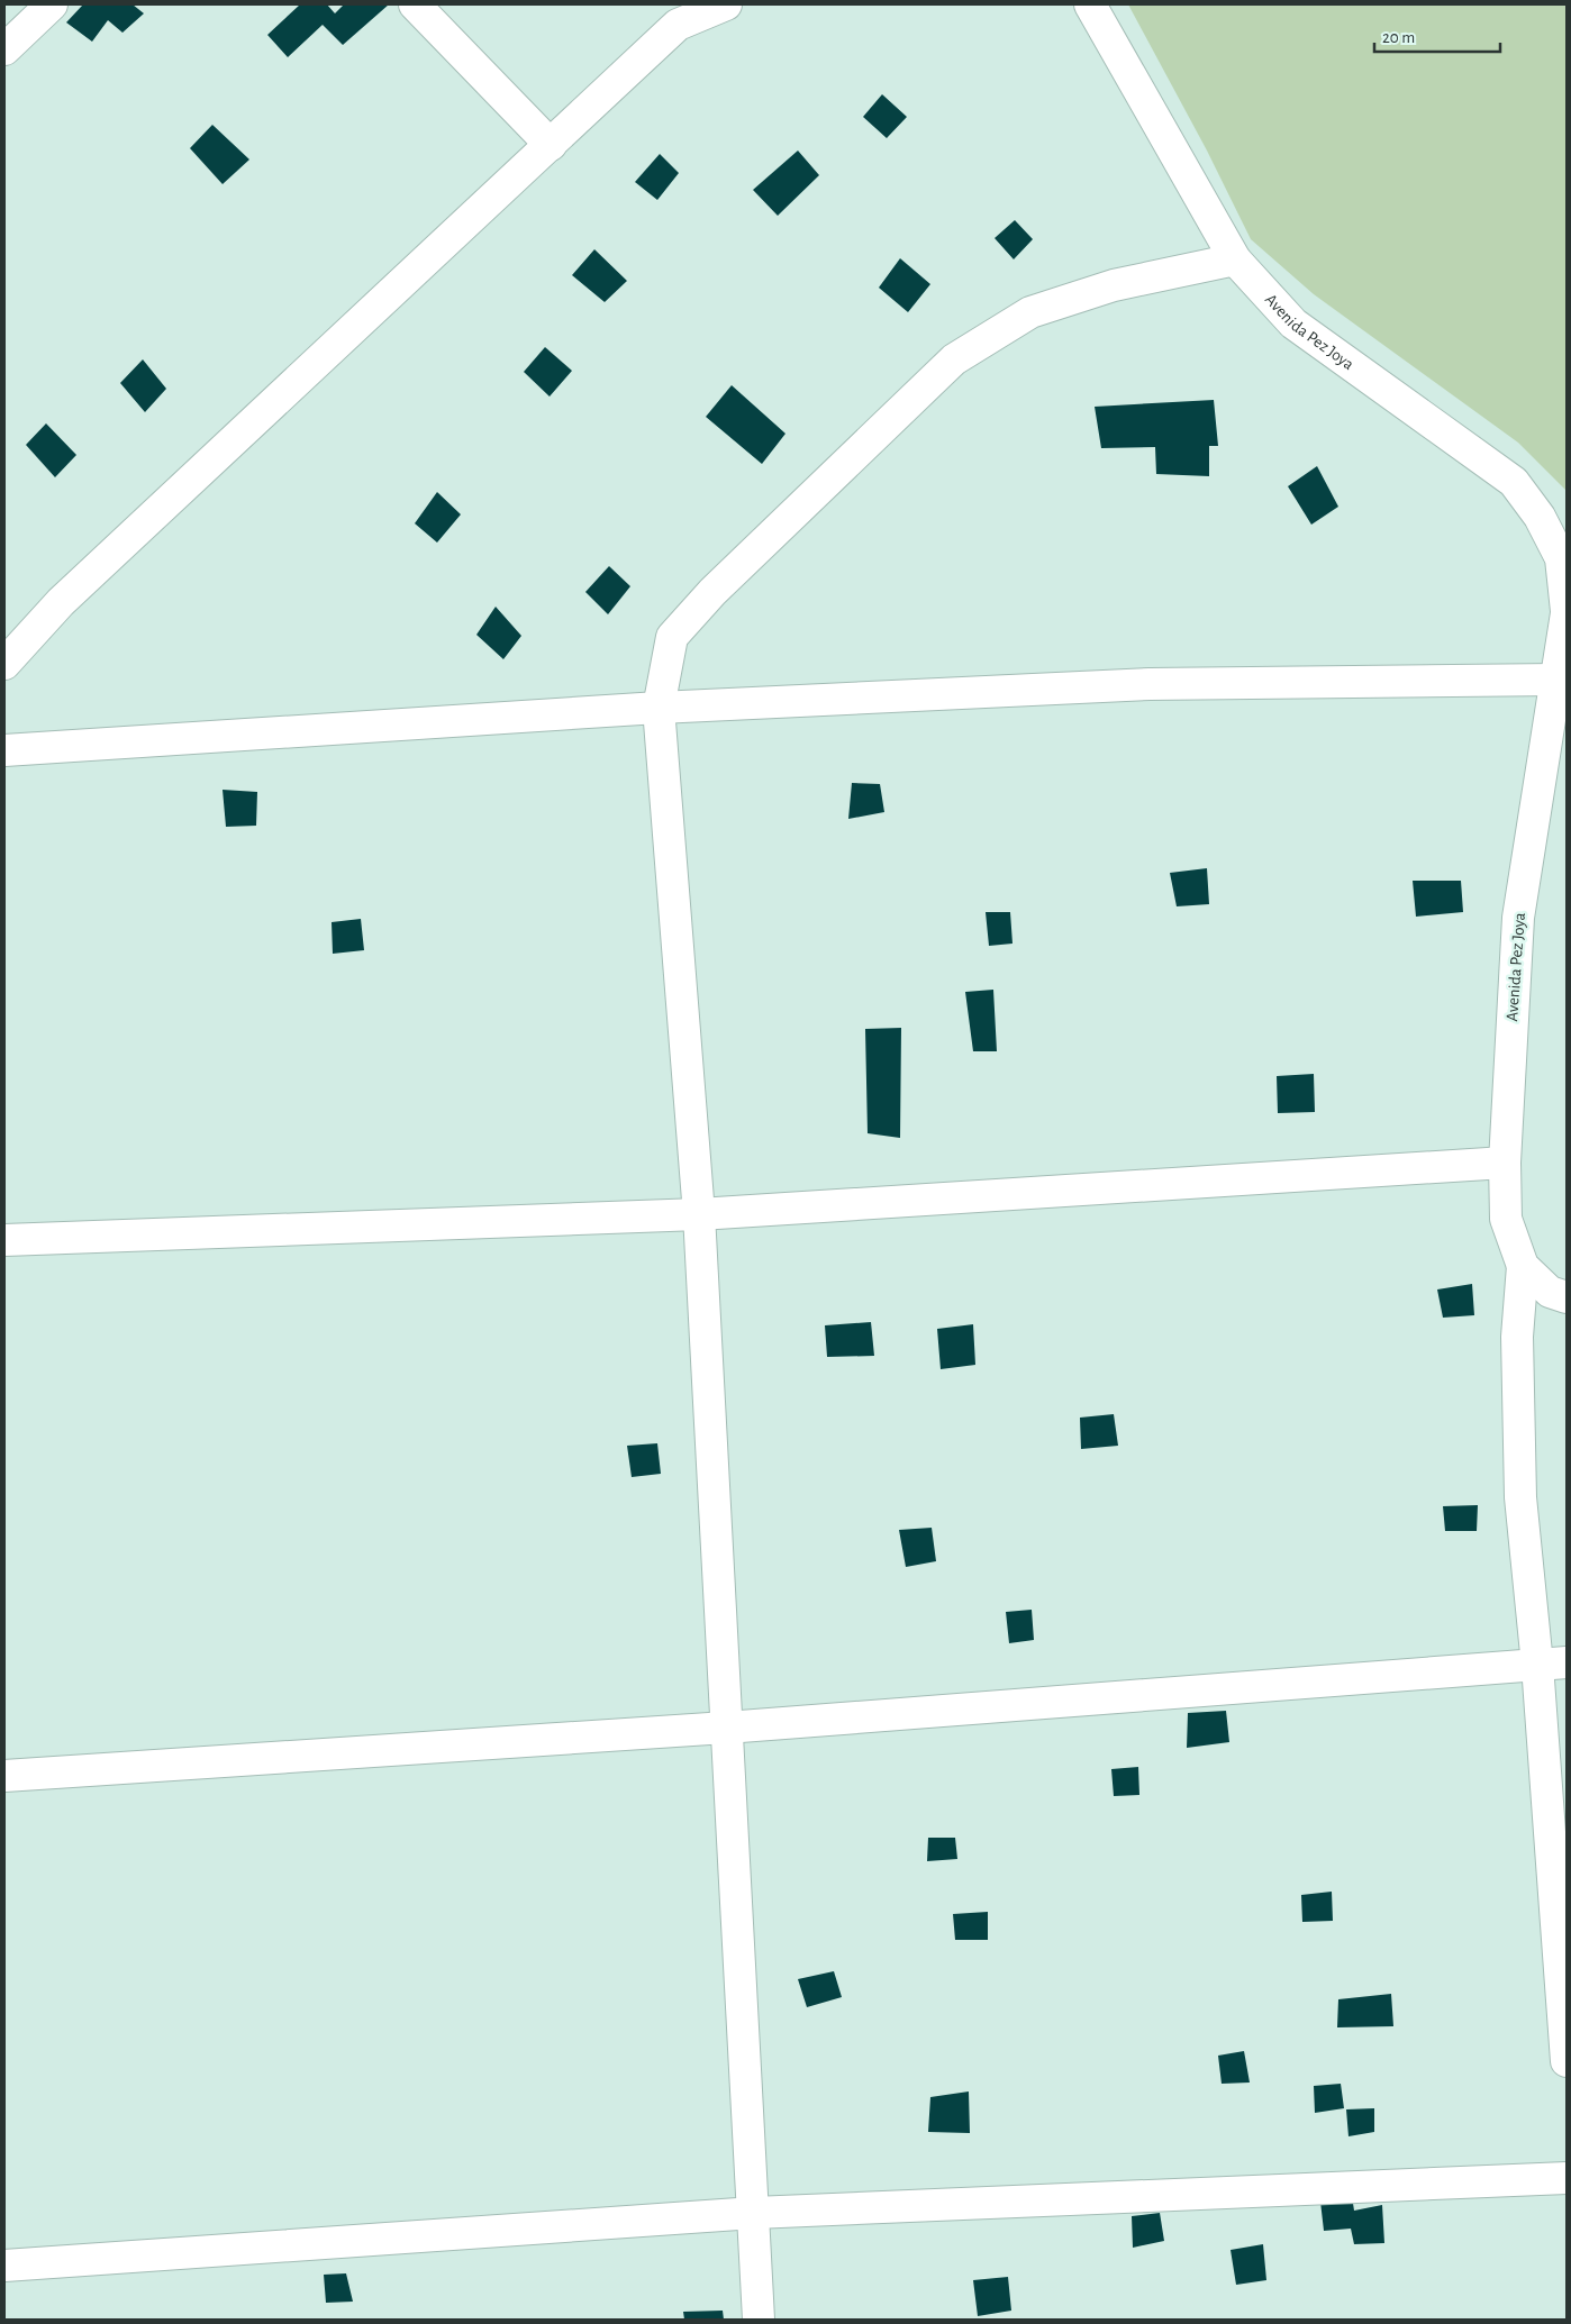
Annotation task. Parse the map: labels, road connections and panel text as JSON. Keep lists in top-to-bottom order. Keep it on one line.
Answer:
{"streets":{"street":["Avenida Pez Joya"]},"scale_bar":"20 m"}
